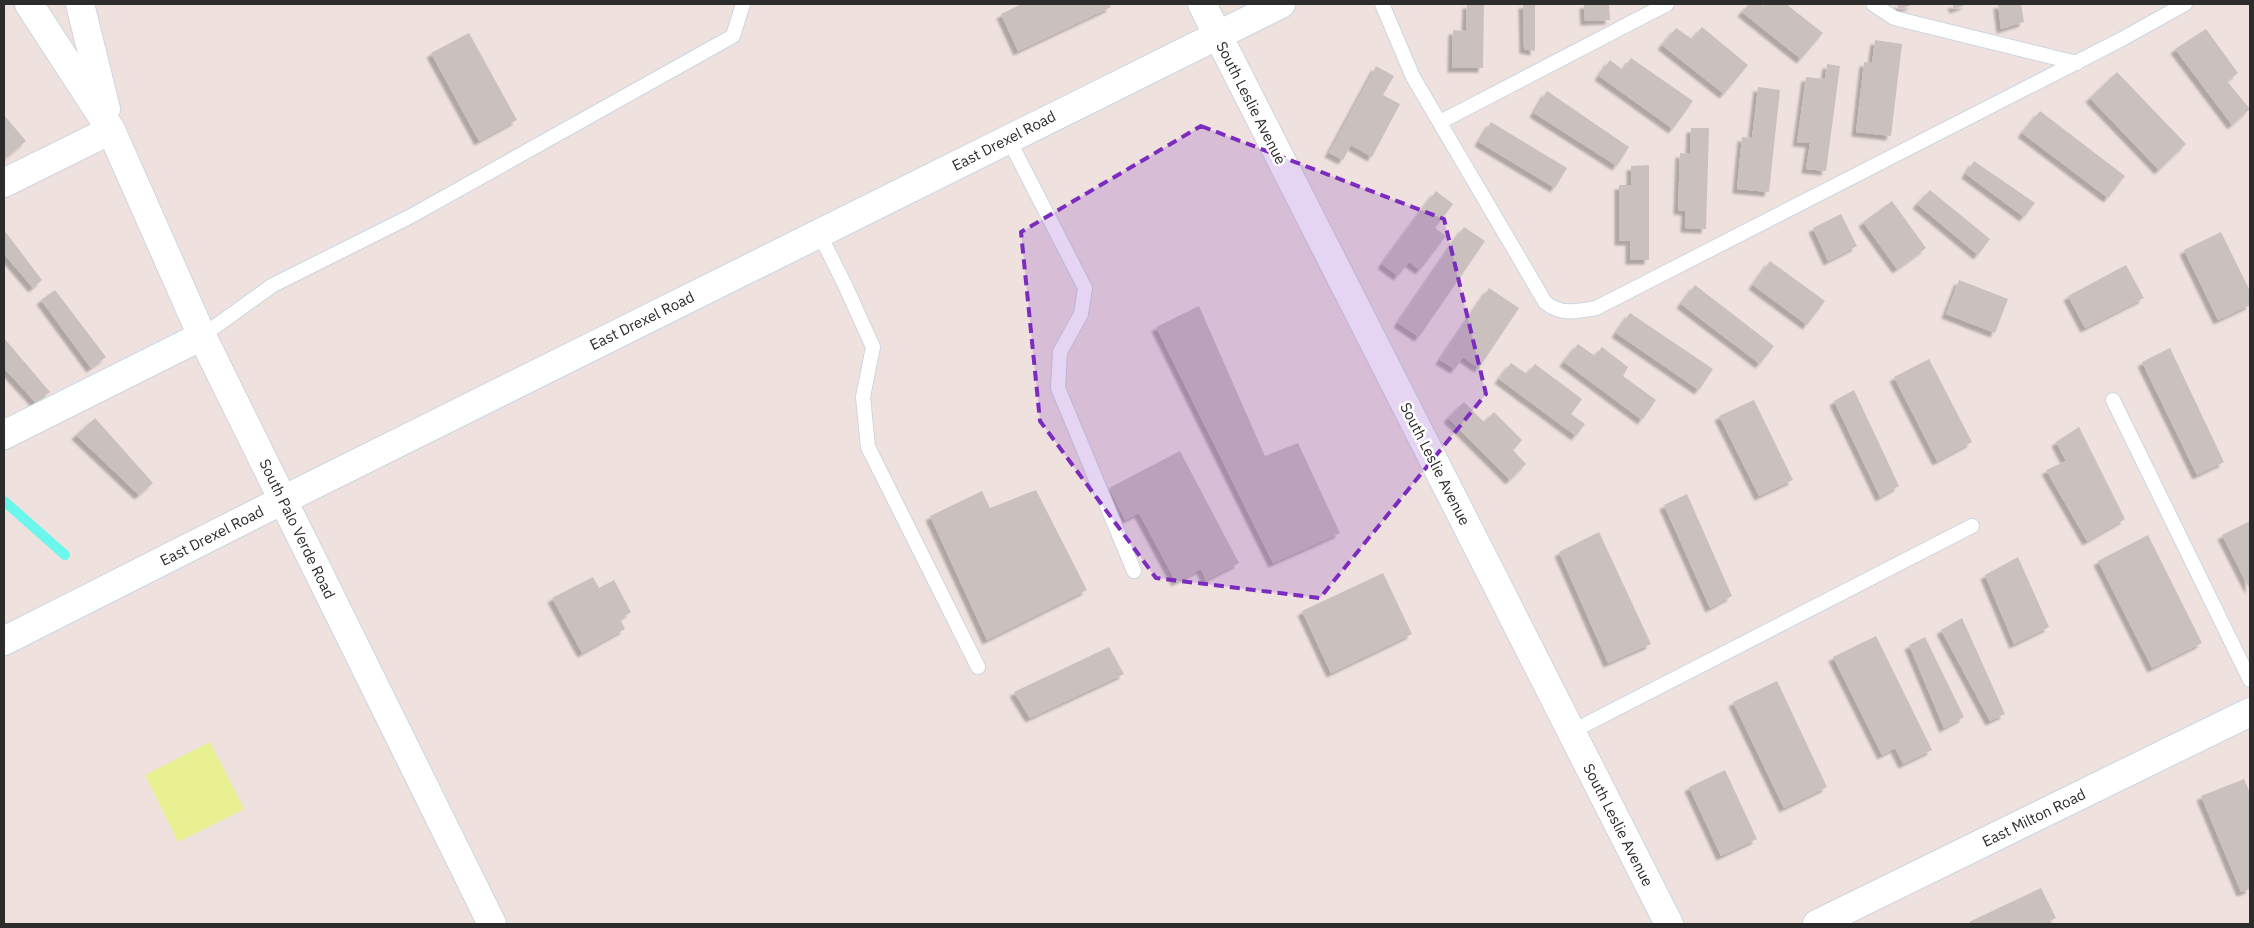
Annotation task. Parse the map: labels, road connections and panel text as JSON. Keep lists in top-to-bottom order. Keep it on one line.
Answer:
{"streets":{"street":["South Leslie Avenue","East Drexel Road","South Palo Verde Road","East Milton Road"]},"crossings":[["South Leslie Avenue","East Drexel Road"],["East Drexel Road","South Palo Verde Road"]]}
